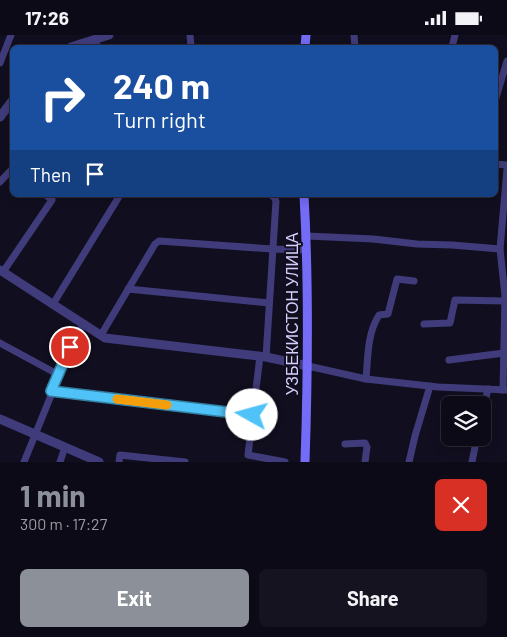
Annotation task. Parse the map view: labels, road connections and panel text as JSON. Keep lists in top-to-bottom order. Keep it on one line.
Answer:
{"streets":{"main road":["УЗБЕКИСТОН УЛИЦА"]},"page":{"status":"17:26","turn":["240 m","Turn right"],"then":"Then","heading":["1 min","300 m · 17:27"],"buttons":["Exit","Share"]}}
